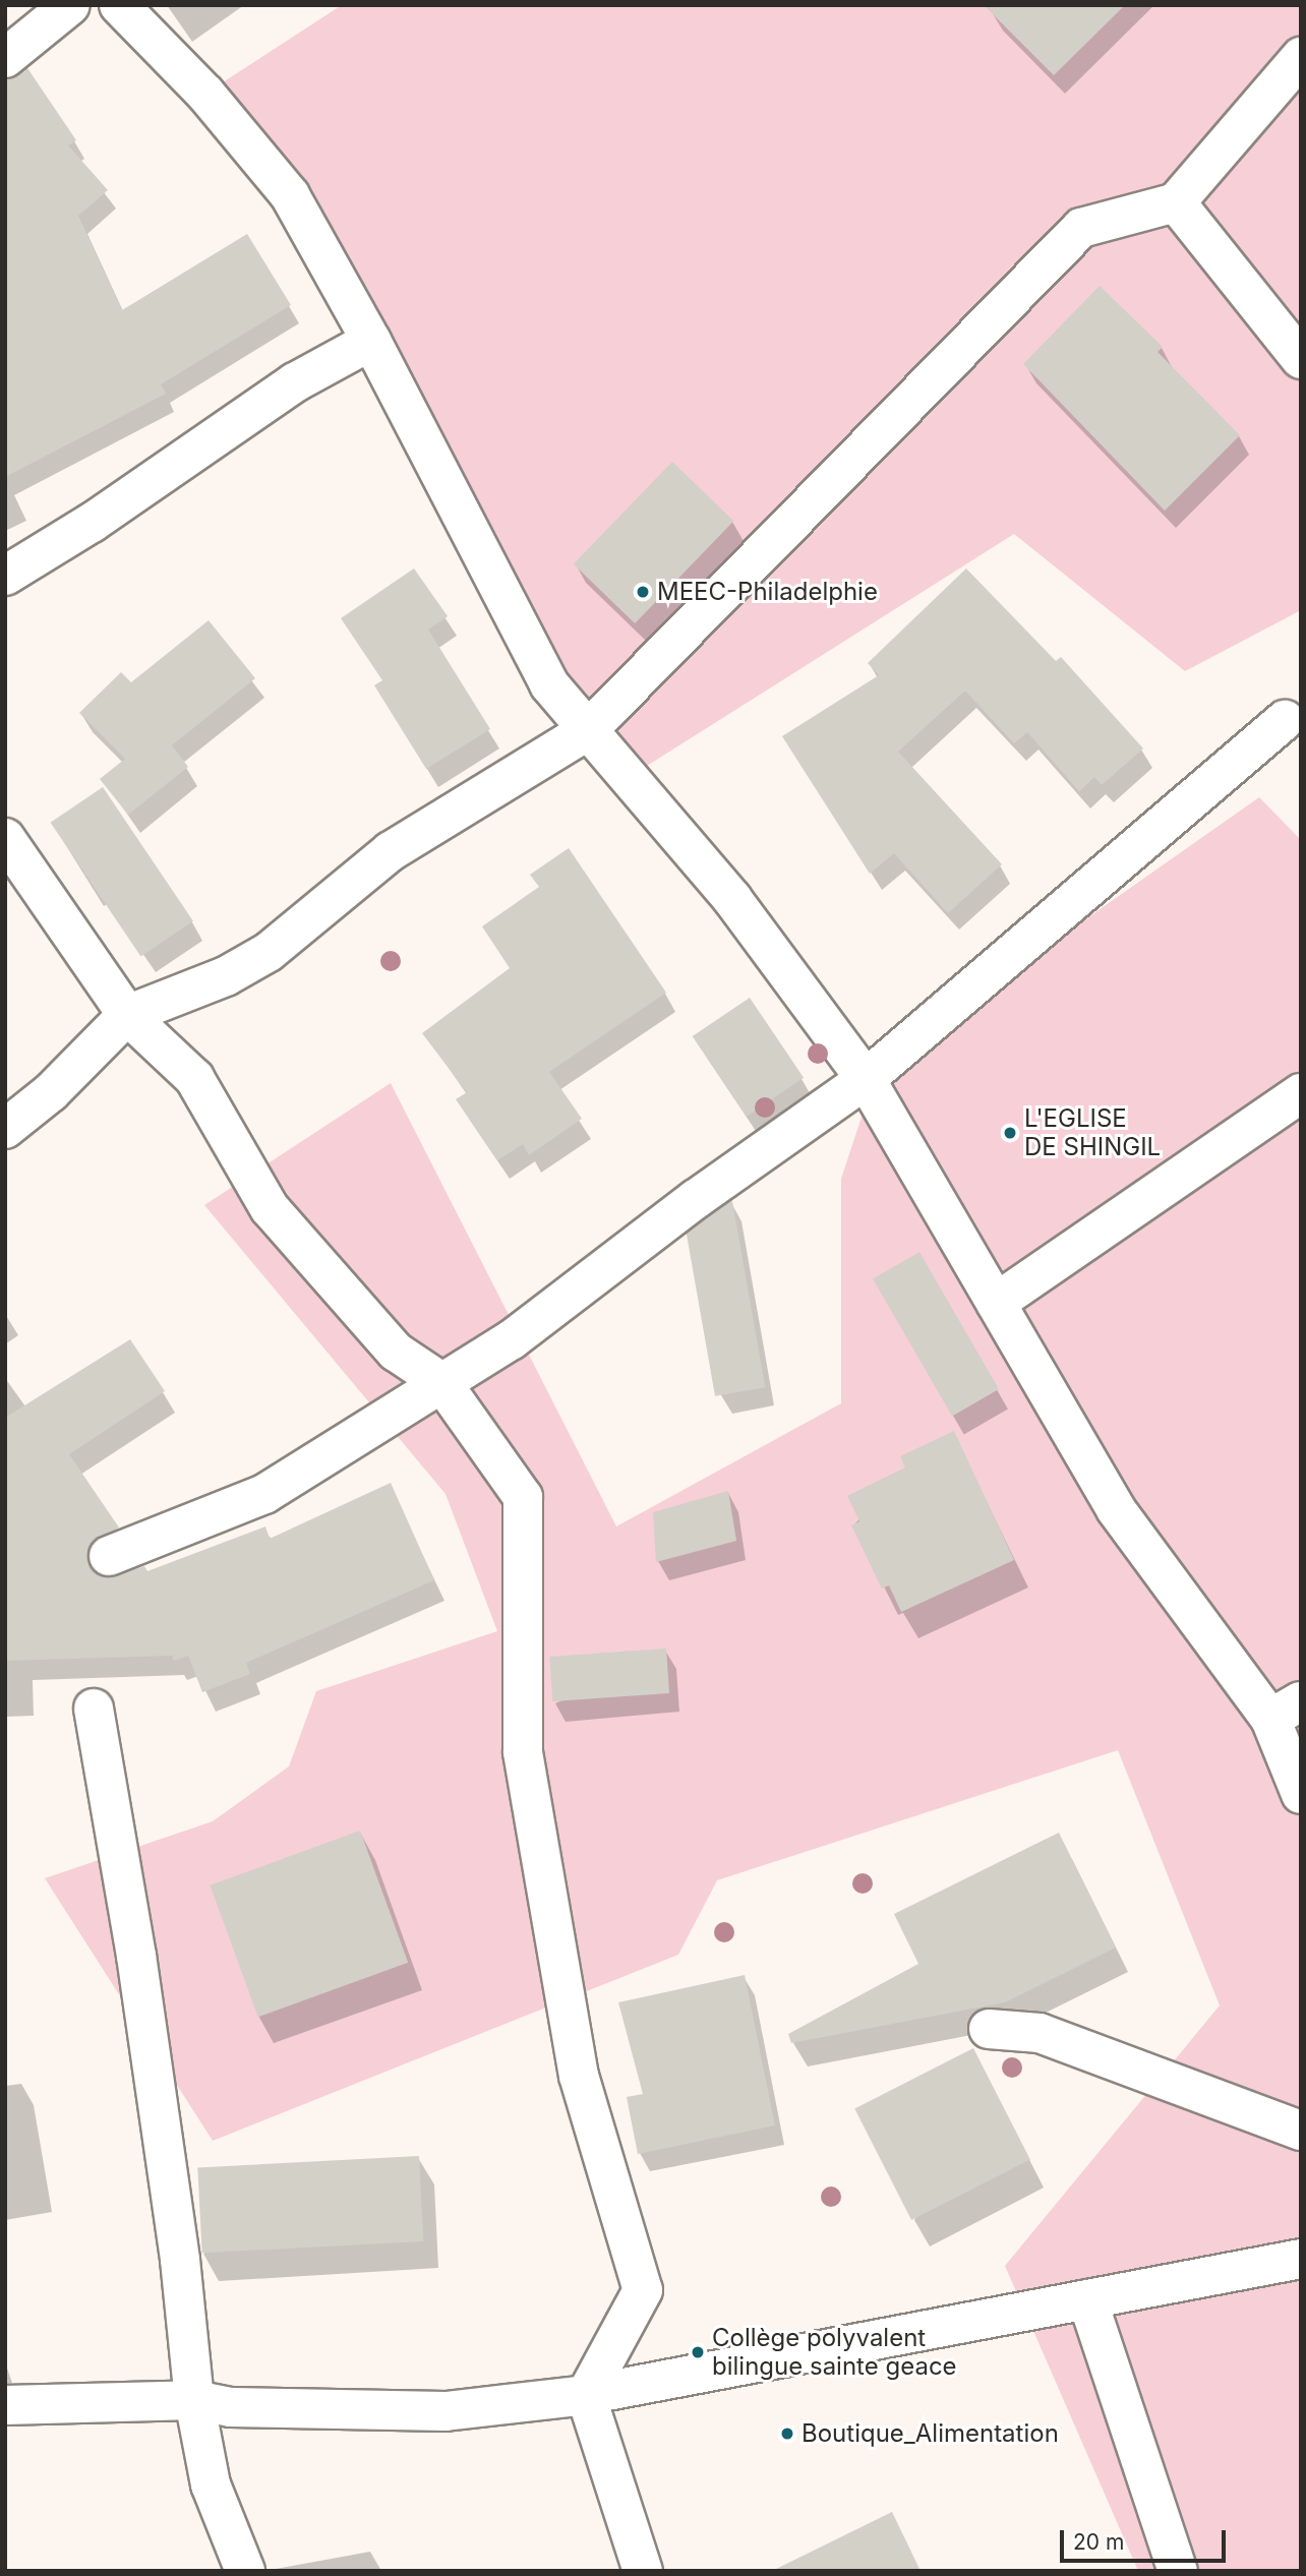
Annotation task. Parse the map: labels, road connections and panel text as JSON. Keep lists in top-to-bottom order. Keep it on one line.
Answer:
{"places":["MEEC-Philadelphie","L'EGLISE DE SHINGIL","Collège polyvalent bilingue sainte geace","Boutique_Alimentation"],"scale_bar":"20 m"}
